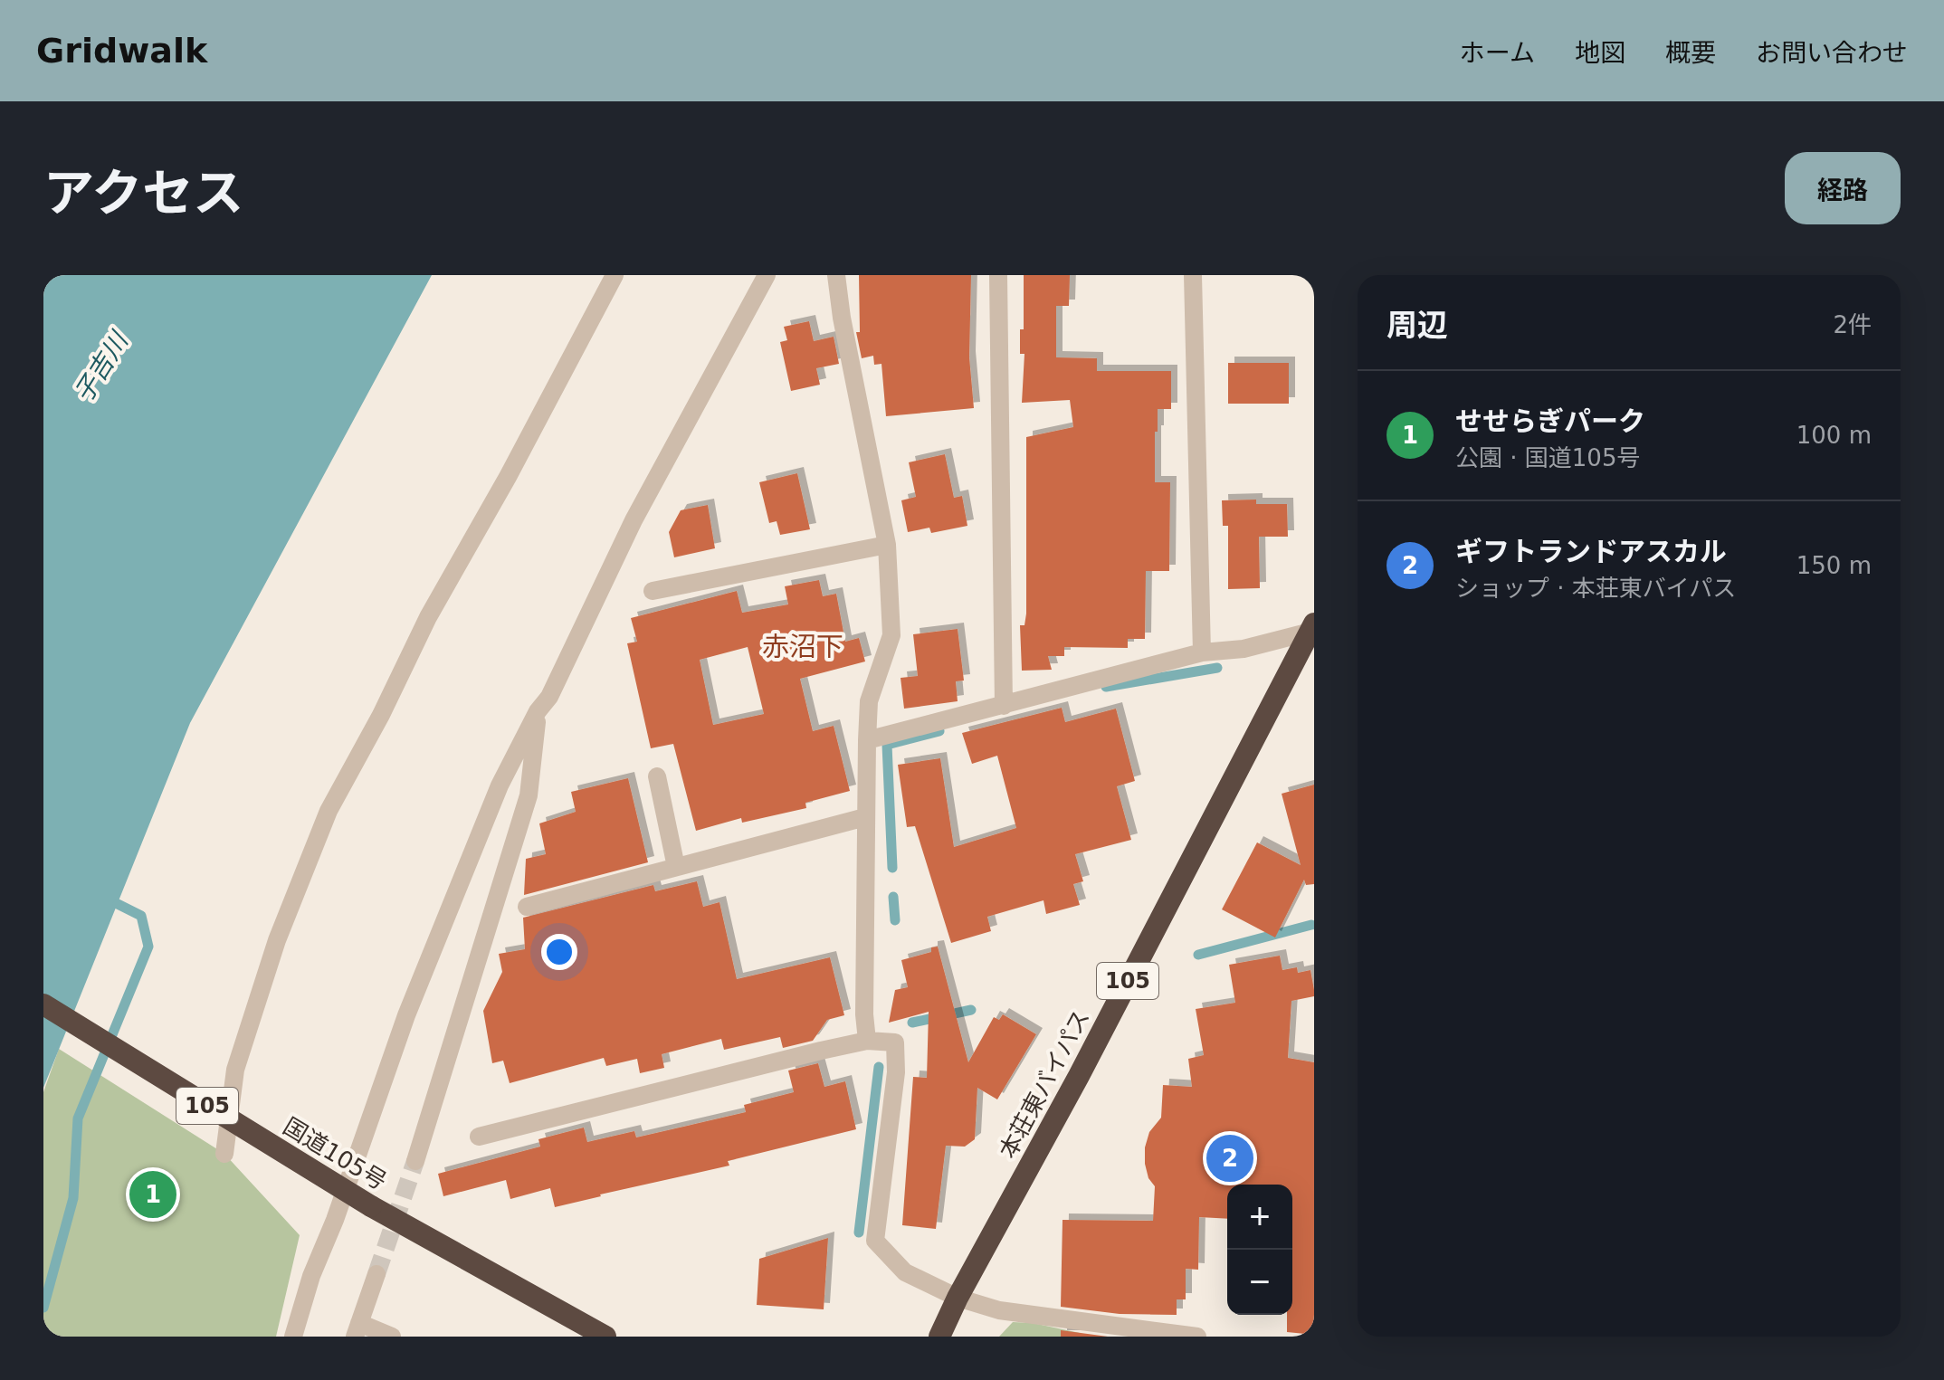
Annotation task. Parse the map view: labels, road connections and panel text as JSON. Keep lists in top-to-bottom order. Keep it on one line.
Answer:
{"streets":{"highway":["105","本荘東バイパス","国道105号"]},"districts":["赤沼下"],"water":["子吉川"],"page":{"header":"Gridwalk","nav":["ホーム","地図","概要","お問い合わせ"],"title":"アクセス","buttons":"経路","heading":["周辺","2件"],"list":[{"mark":"1","name":"せせらぎパーク","note":"公園 · 国道105号","value":"100 m"},{"mark":"2","name":"ギフトランドアスカル","note":"ショップ · 本荘東バイパス","value":"150 m"}],"pins":["2","1"],"map_buttons":["+","−"]}}
